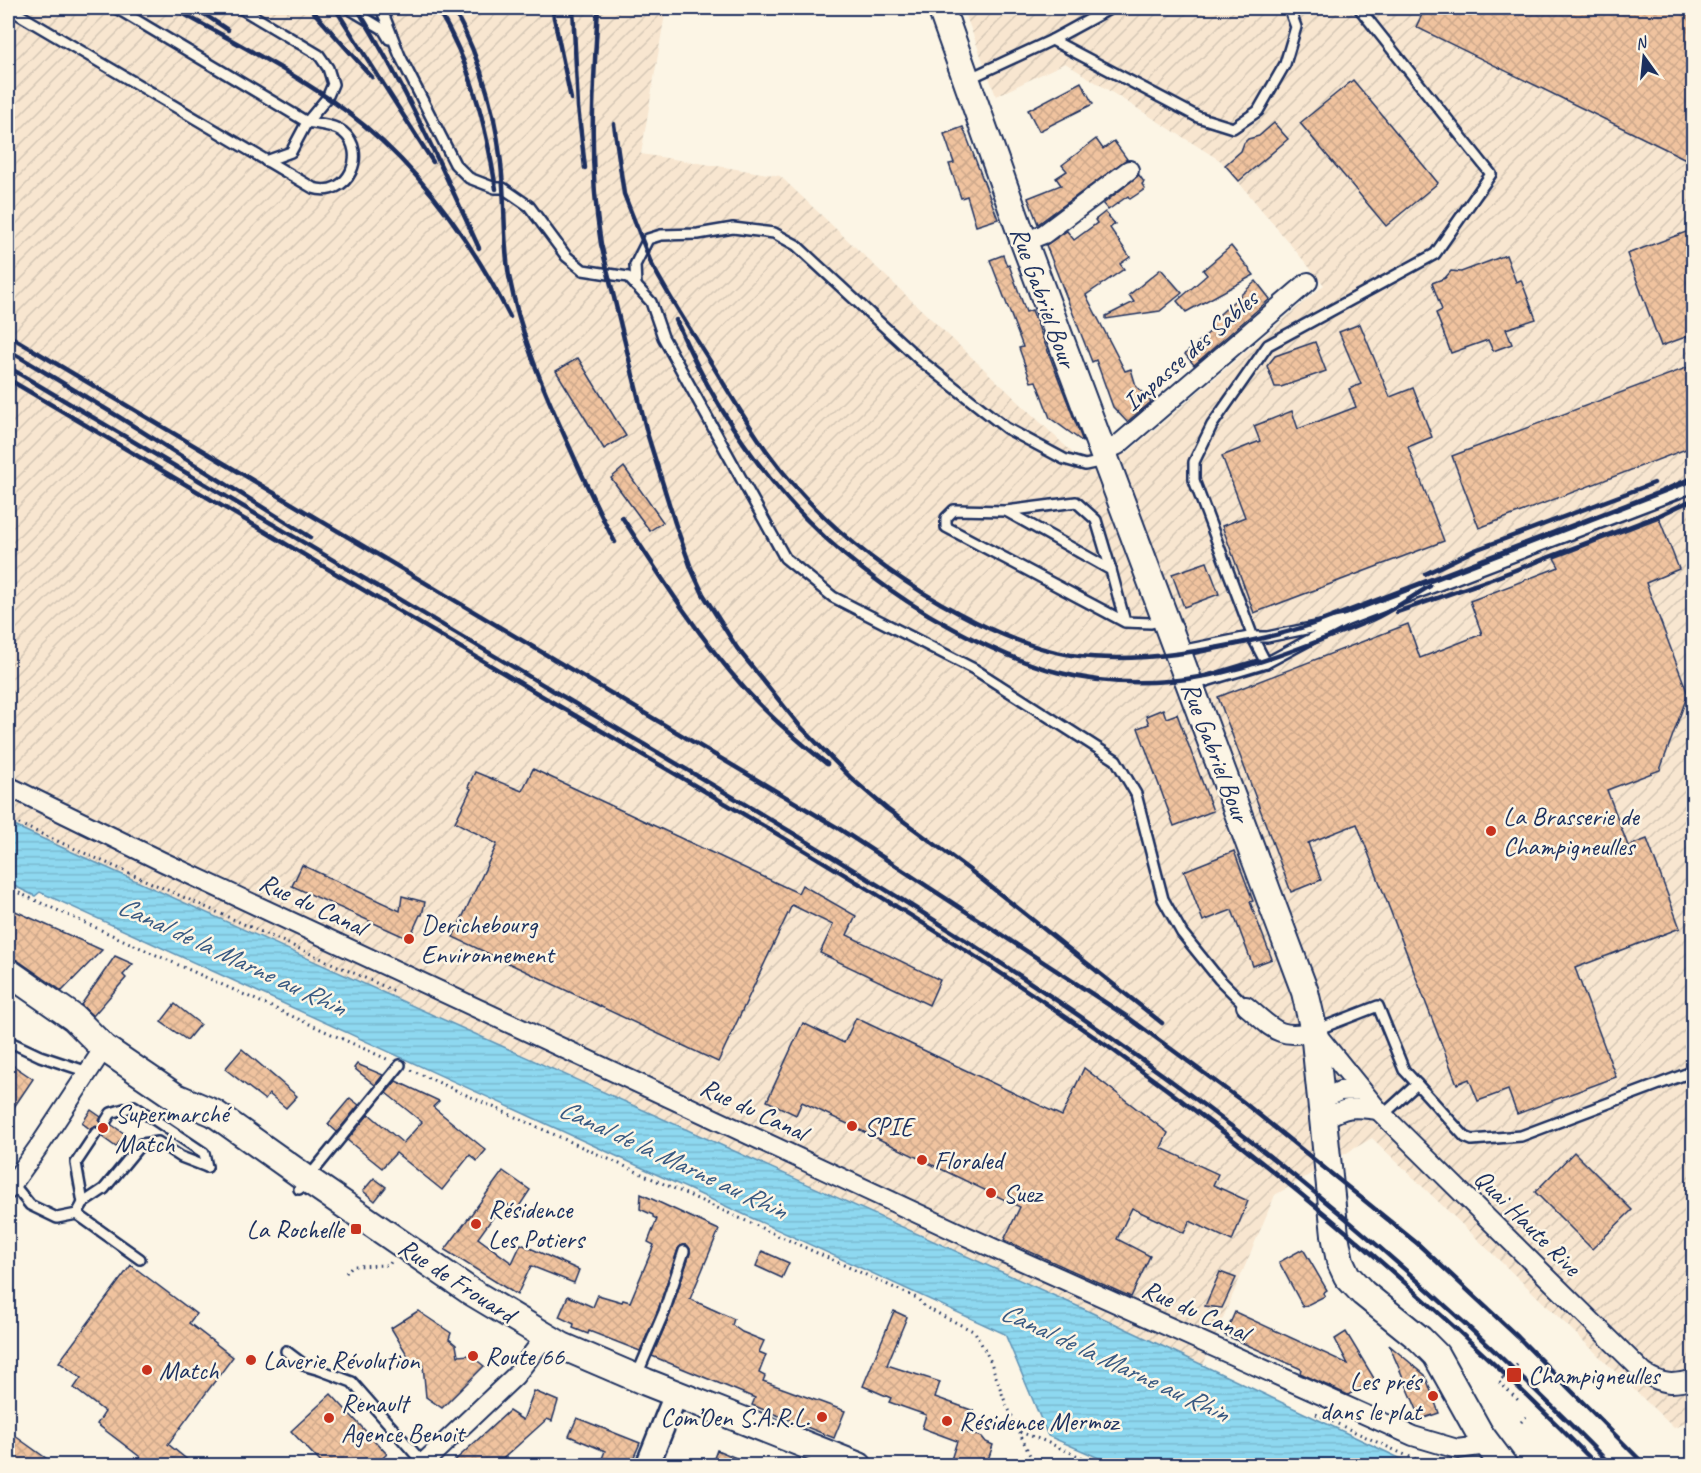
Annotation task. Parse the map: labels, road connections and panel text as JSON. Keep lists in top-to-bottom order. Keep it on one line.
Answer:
{"streets":{"main road":["Rue Gabriel Bour","Rue de Frouard"],"street":["Impasse des Sables","Rue du Canal","Quai Haute Rive"]},"crossings":[["Rue Gabriel Bour","Impasse des Sables"],["Rue Gabriel Bour","Rue du Canal"],["Rue Gabriel Bour","Quai Haute Rive"]],"water":["Canal de la Marne au Rhin"],"places":{"other":["La Brasserie de Champigneulles","Derichebourg Environnement","SPIE","Supermarché Match","Floraled","Suez","Résidence Les Potiers","Route 66","Laverie Révolution","Match","Les prés dans le plat","Com’Oen S.A.R.L.","Renault Agence Benoit","Résidence Mermoz"],"transit":["La Rochelle","Champigneulles"]},"north":"top"}
